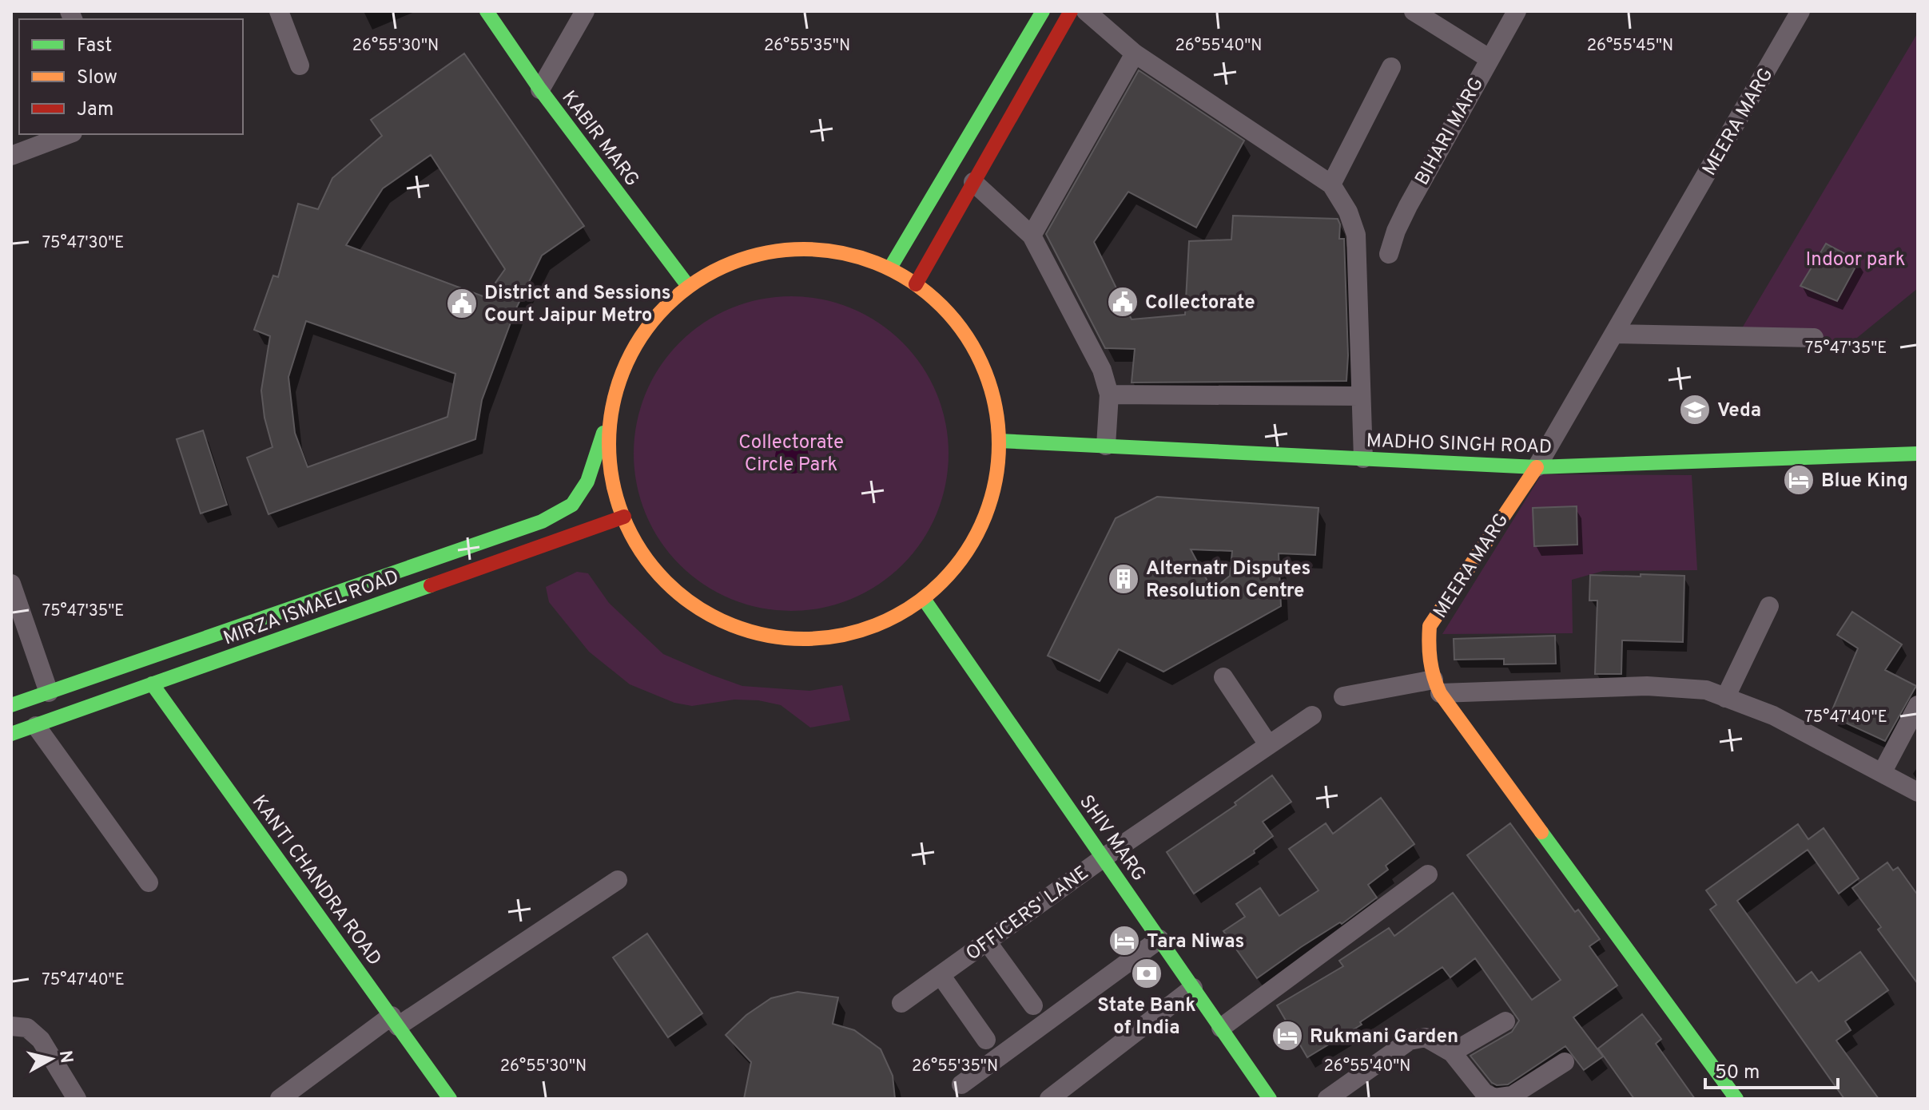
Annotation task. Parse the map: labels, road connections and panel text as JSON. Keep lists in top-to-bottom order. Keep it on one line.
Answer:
{"streets":{"main road":["MEERA MARG","KABIR MARG","MADHO SINGH ROAD","MIRZA ISMAEL ROAD","SHIV MARG","KANTI CHANDRA ROAD"],"street":["BIHARI MARG","OFFICERS' LANE"]},"crossings":[["MEERA MARG","MADHO SINGH ROAD"],["MIRZA ISMAEL ROAD","KANTI CHANDRA ROAD"],["SHIV MARG","OFFICERS' LANE"]],"parks":["Indoor park","Collectorate Circle Park"],"places":{"public building":["Collectorate","District and Sessions Court Jaipur Metro"],"school or university":["Veda"],"hotel":["Blue King","Tara Niwas","Rukmani Garden"],"building":["Alternatr Disputes Resolution Centre"],"bank":["State Bank of India"]},"legend":["Fast","Slow","Jam"],"scale_bar":"50 m","north":"right","coordinates":["26°55'30\"N","26°55'35\"N","26°55'40\"N","26°55'45\"N","75°47'30\"E","75°47'35\"E","75°47'40\"E"]}
